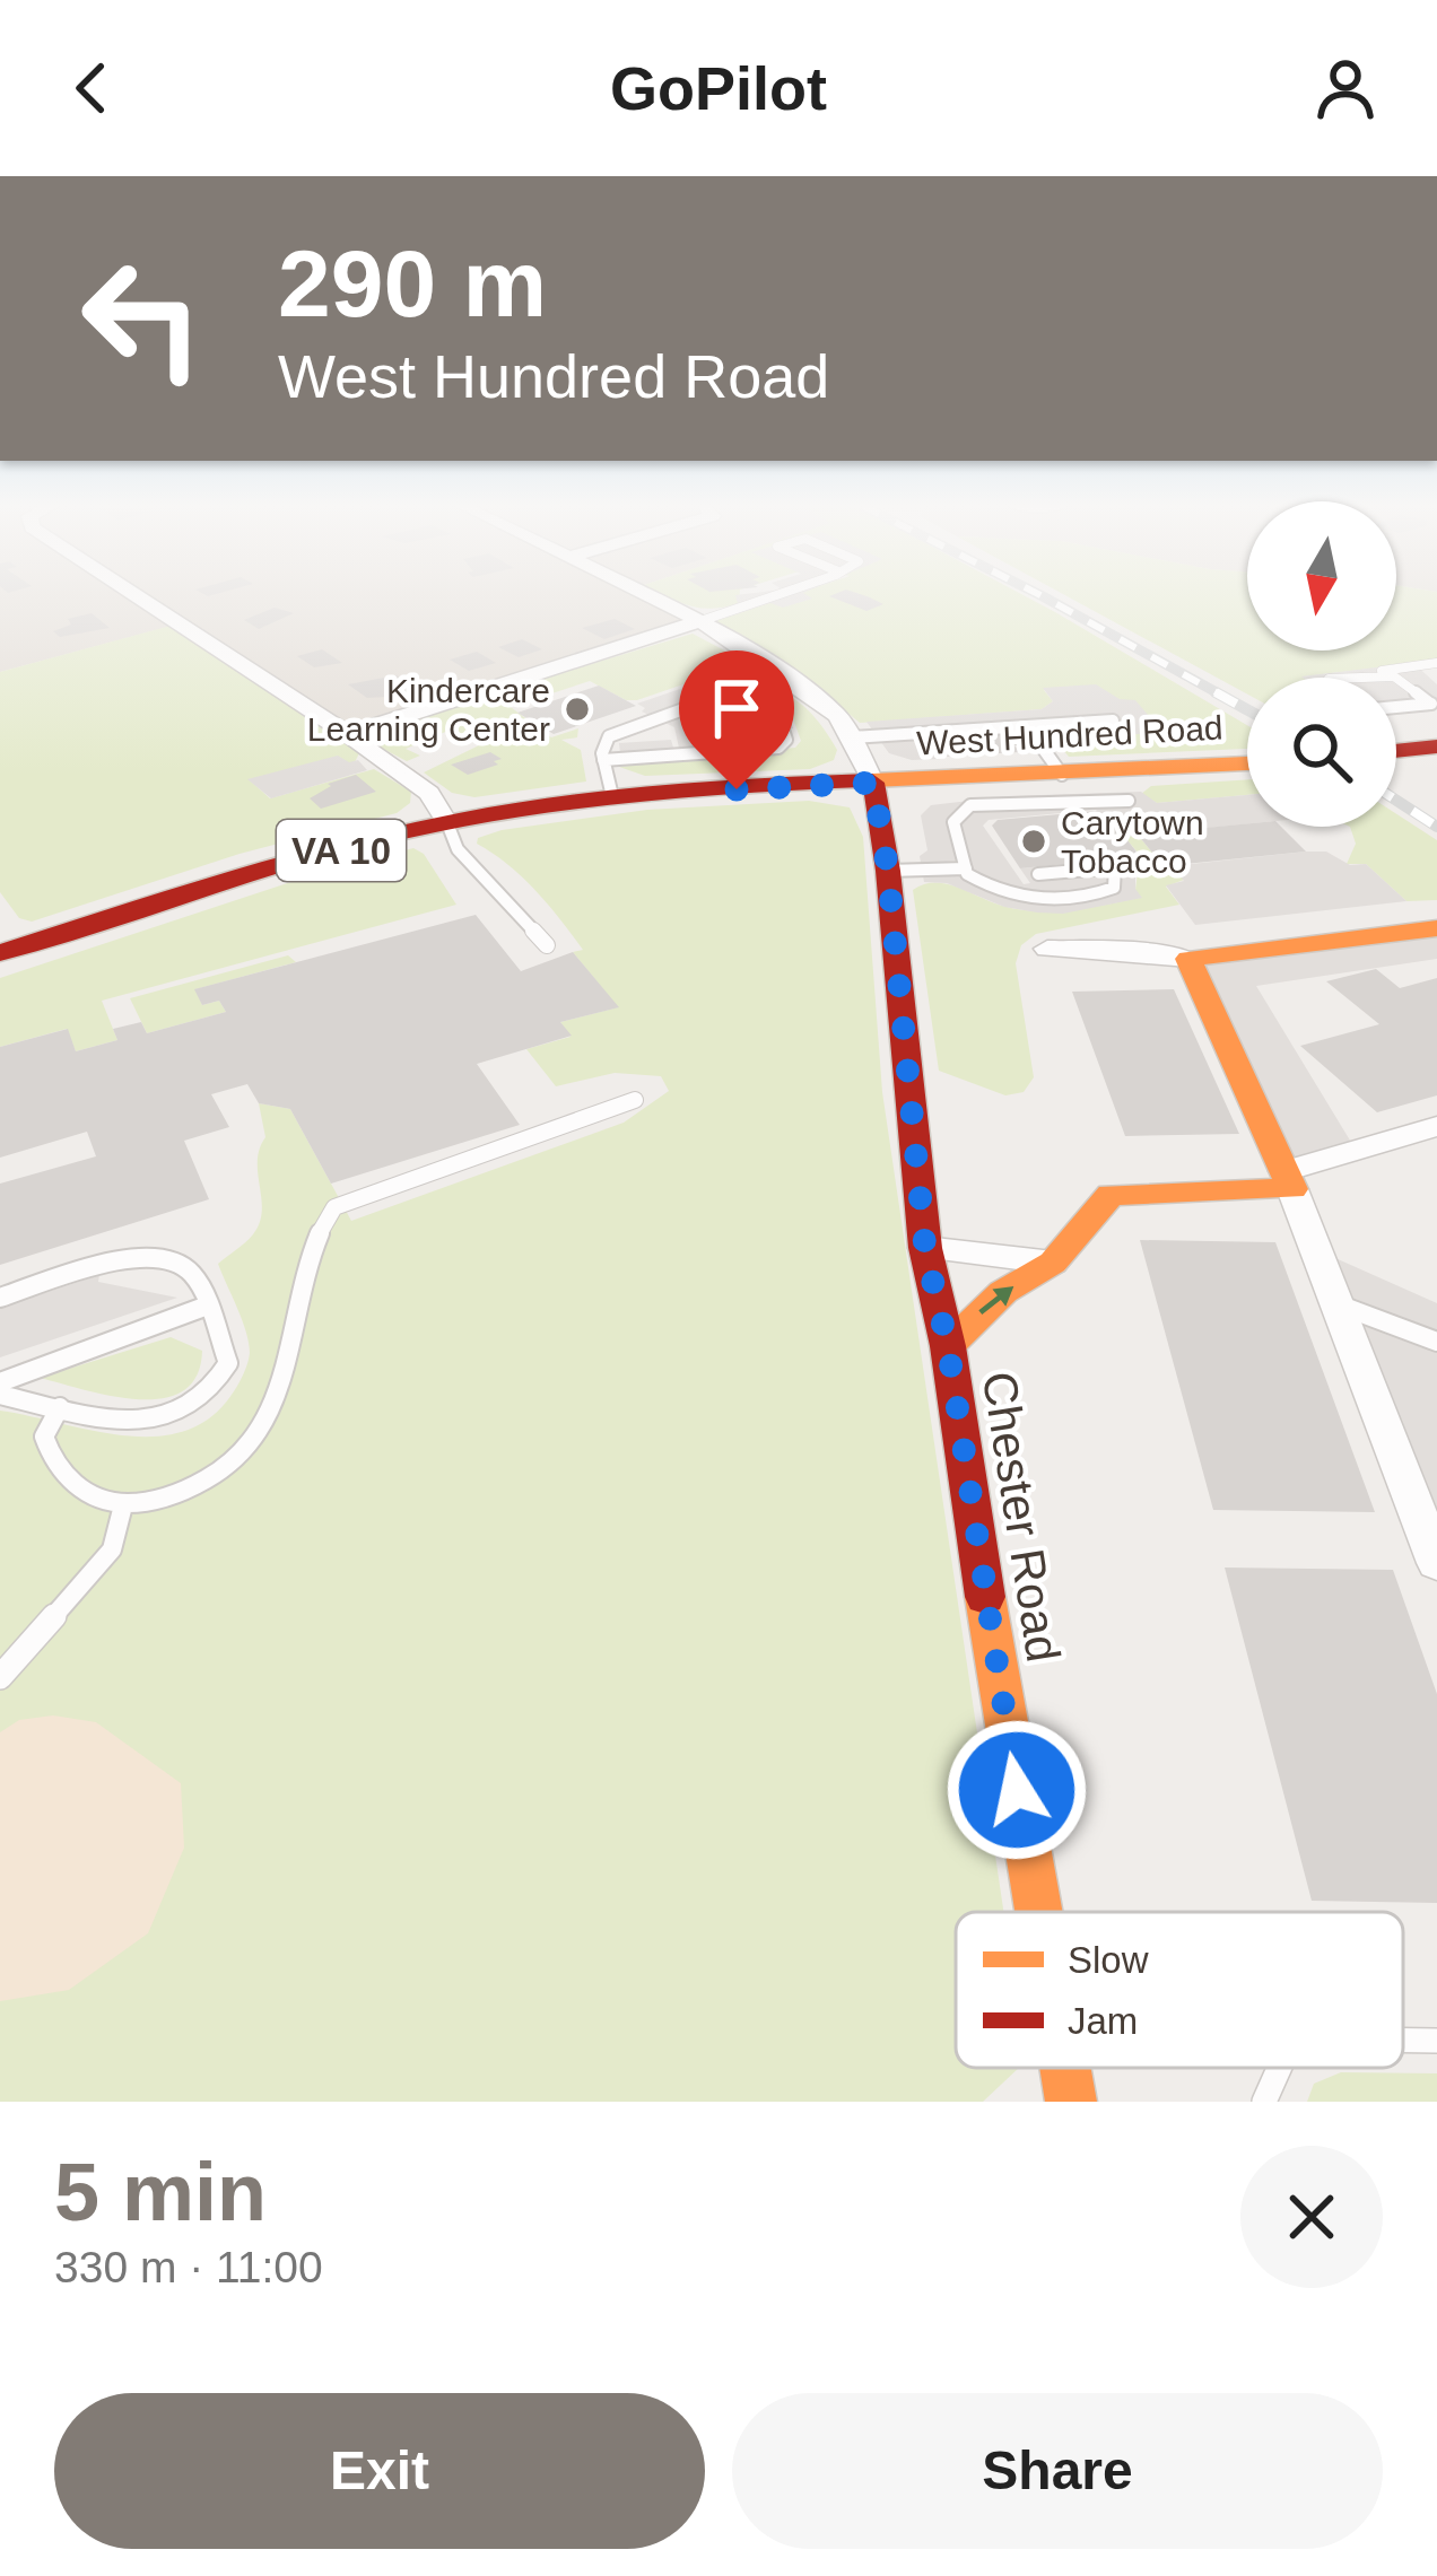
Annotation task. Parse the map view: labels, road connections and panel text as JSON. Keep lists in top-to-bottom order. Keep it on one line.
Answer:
{"streets":{"main road":["West Hundred Road","VA 10","Chester Road"]},"crossings":[["West Hundred Road","Chester Road"]],"places":["Kindercare Learning Center","Carytown Tobacco"],"legend":["Slow","Jam"],"north":"bottom","page":{"header":"GoPilot","turn":["290 m","West Hundred Road"],"heading":["5 min","330 m · 11:00"],"buttons":["Exit","Share"]}}
